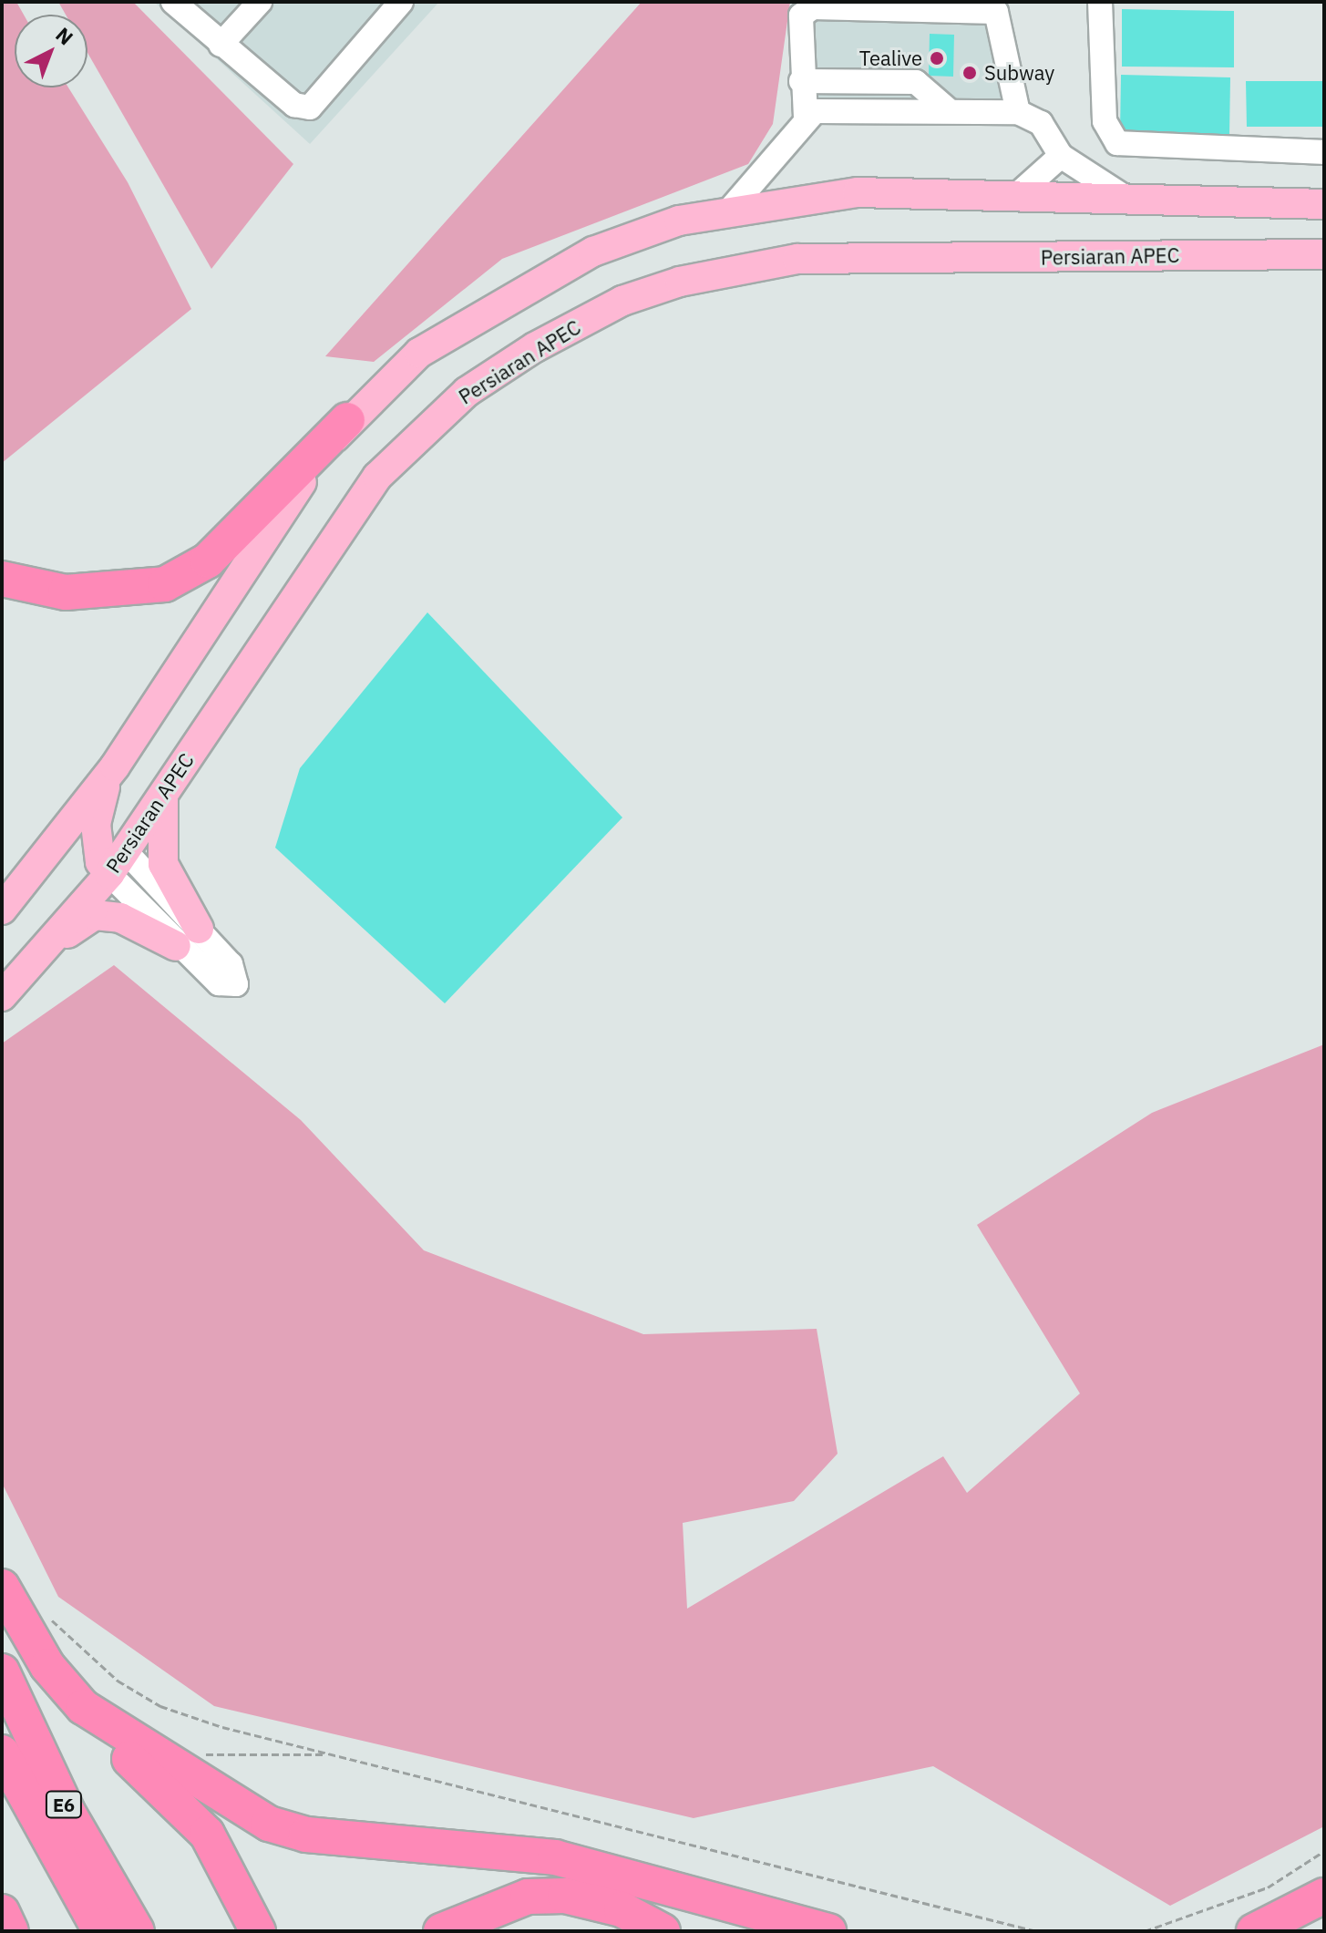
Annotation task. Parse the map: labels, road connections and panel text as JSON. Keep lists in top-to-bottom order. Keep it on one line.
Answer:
{"streets":{"highway":["E6"],"main road":["Persiaran APEC"]},"places":["Tealive","Subway"],"north":"top right"}
